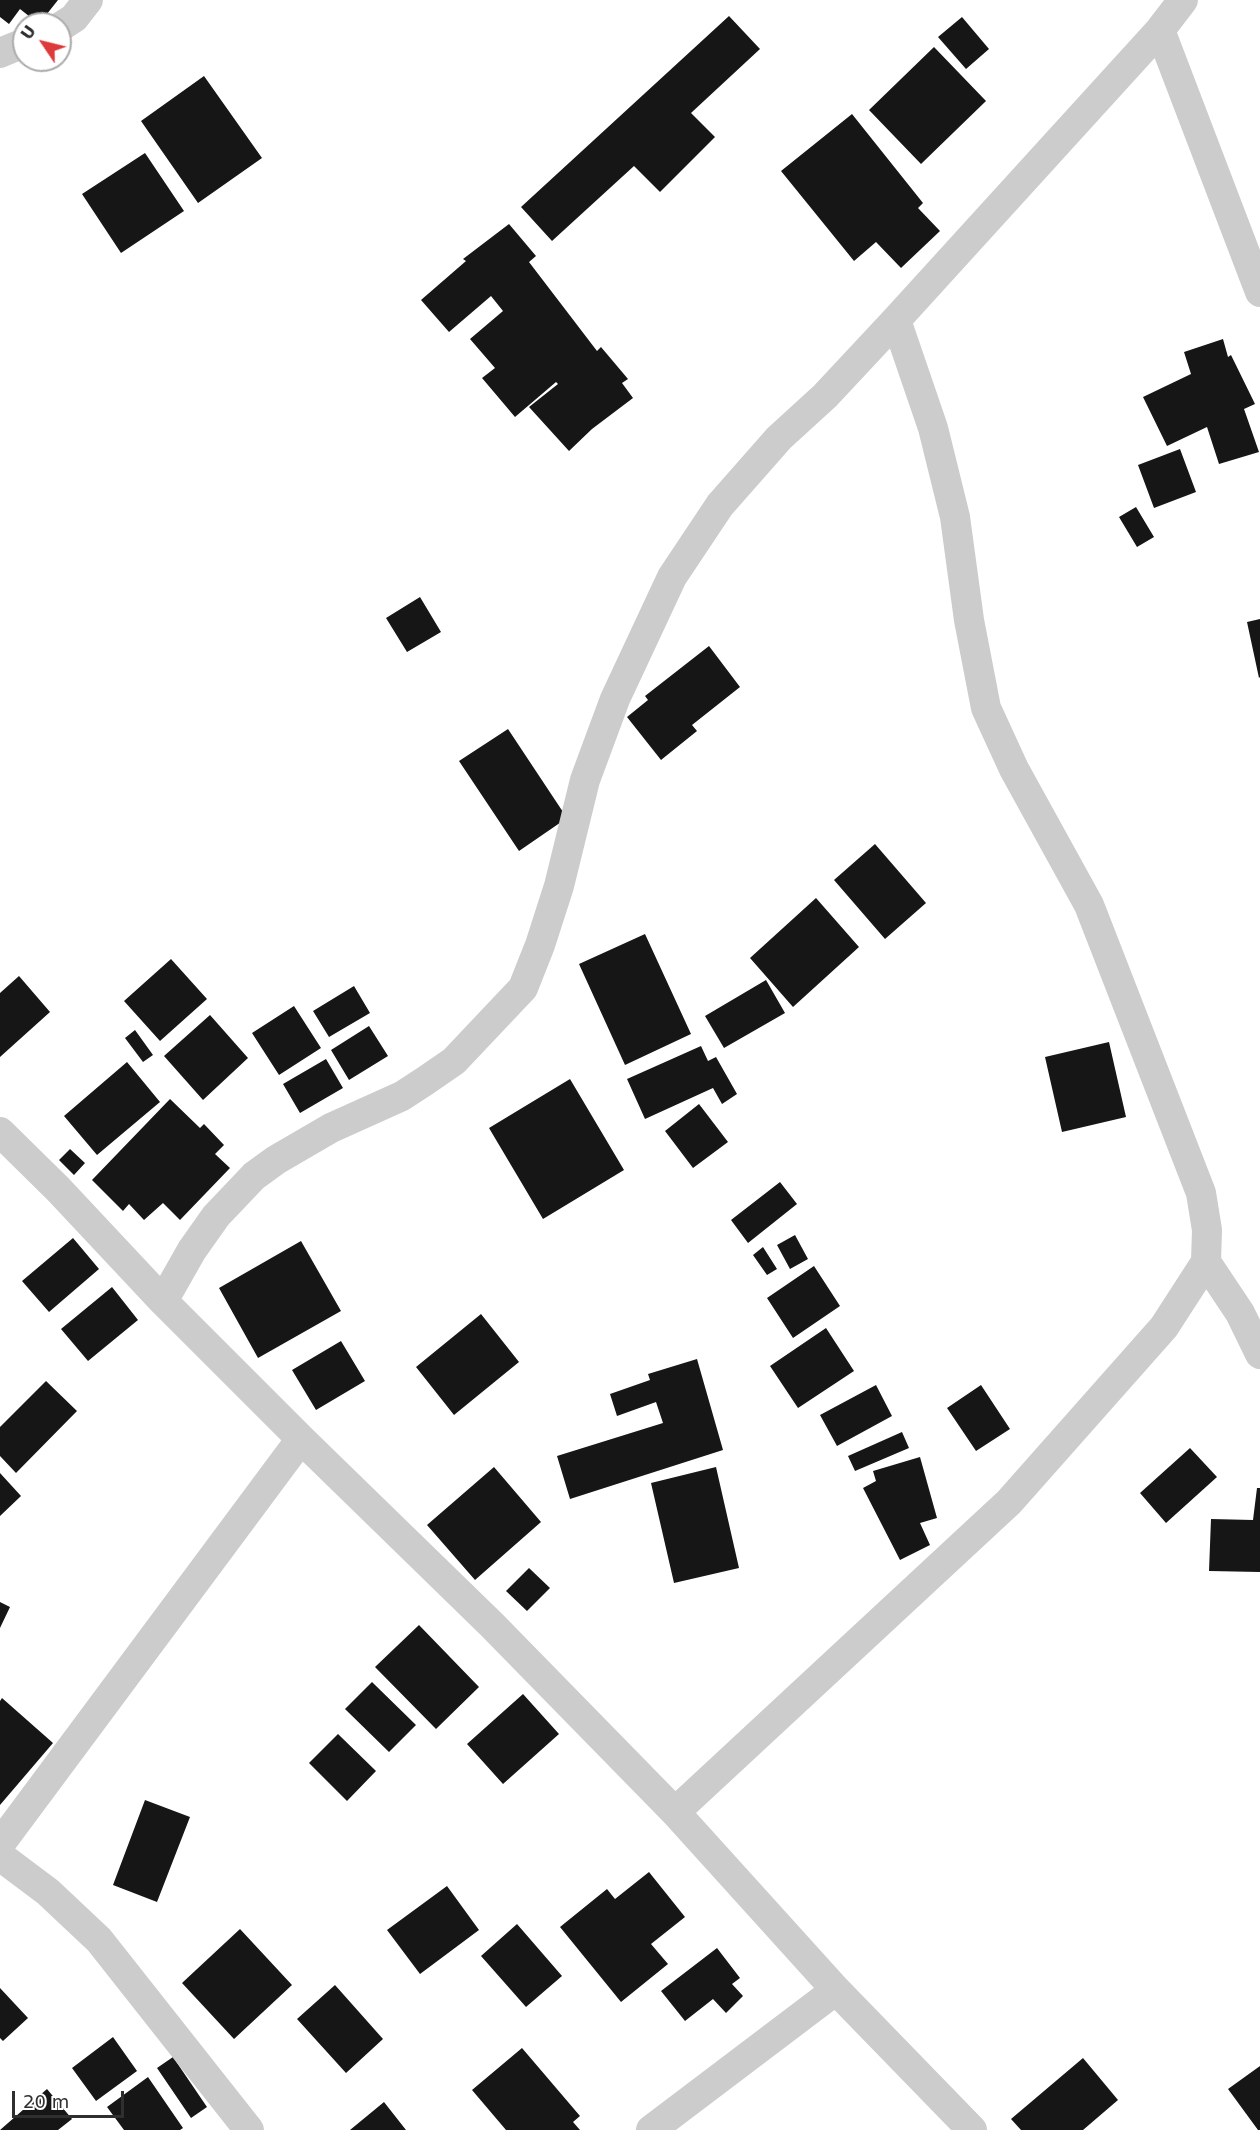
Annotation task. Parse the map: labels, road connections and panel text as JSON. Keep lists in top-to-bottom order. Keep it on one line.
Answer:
{"scale_bar":"20 m","north":"top left"}
